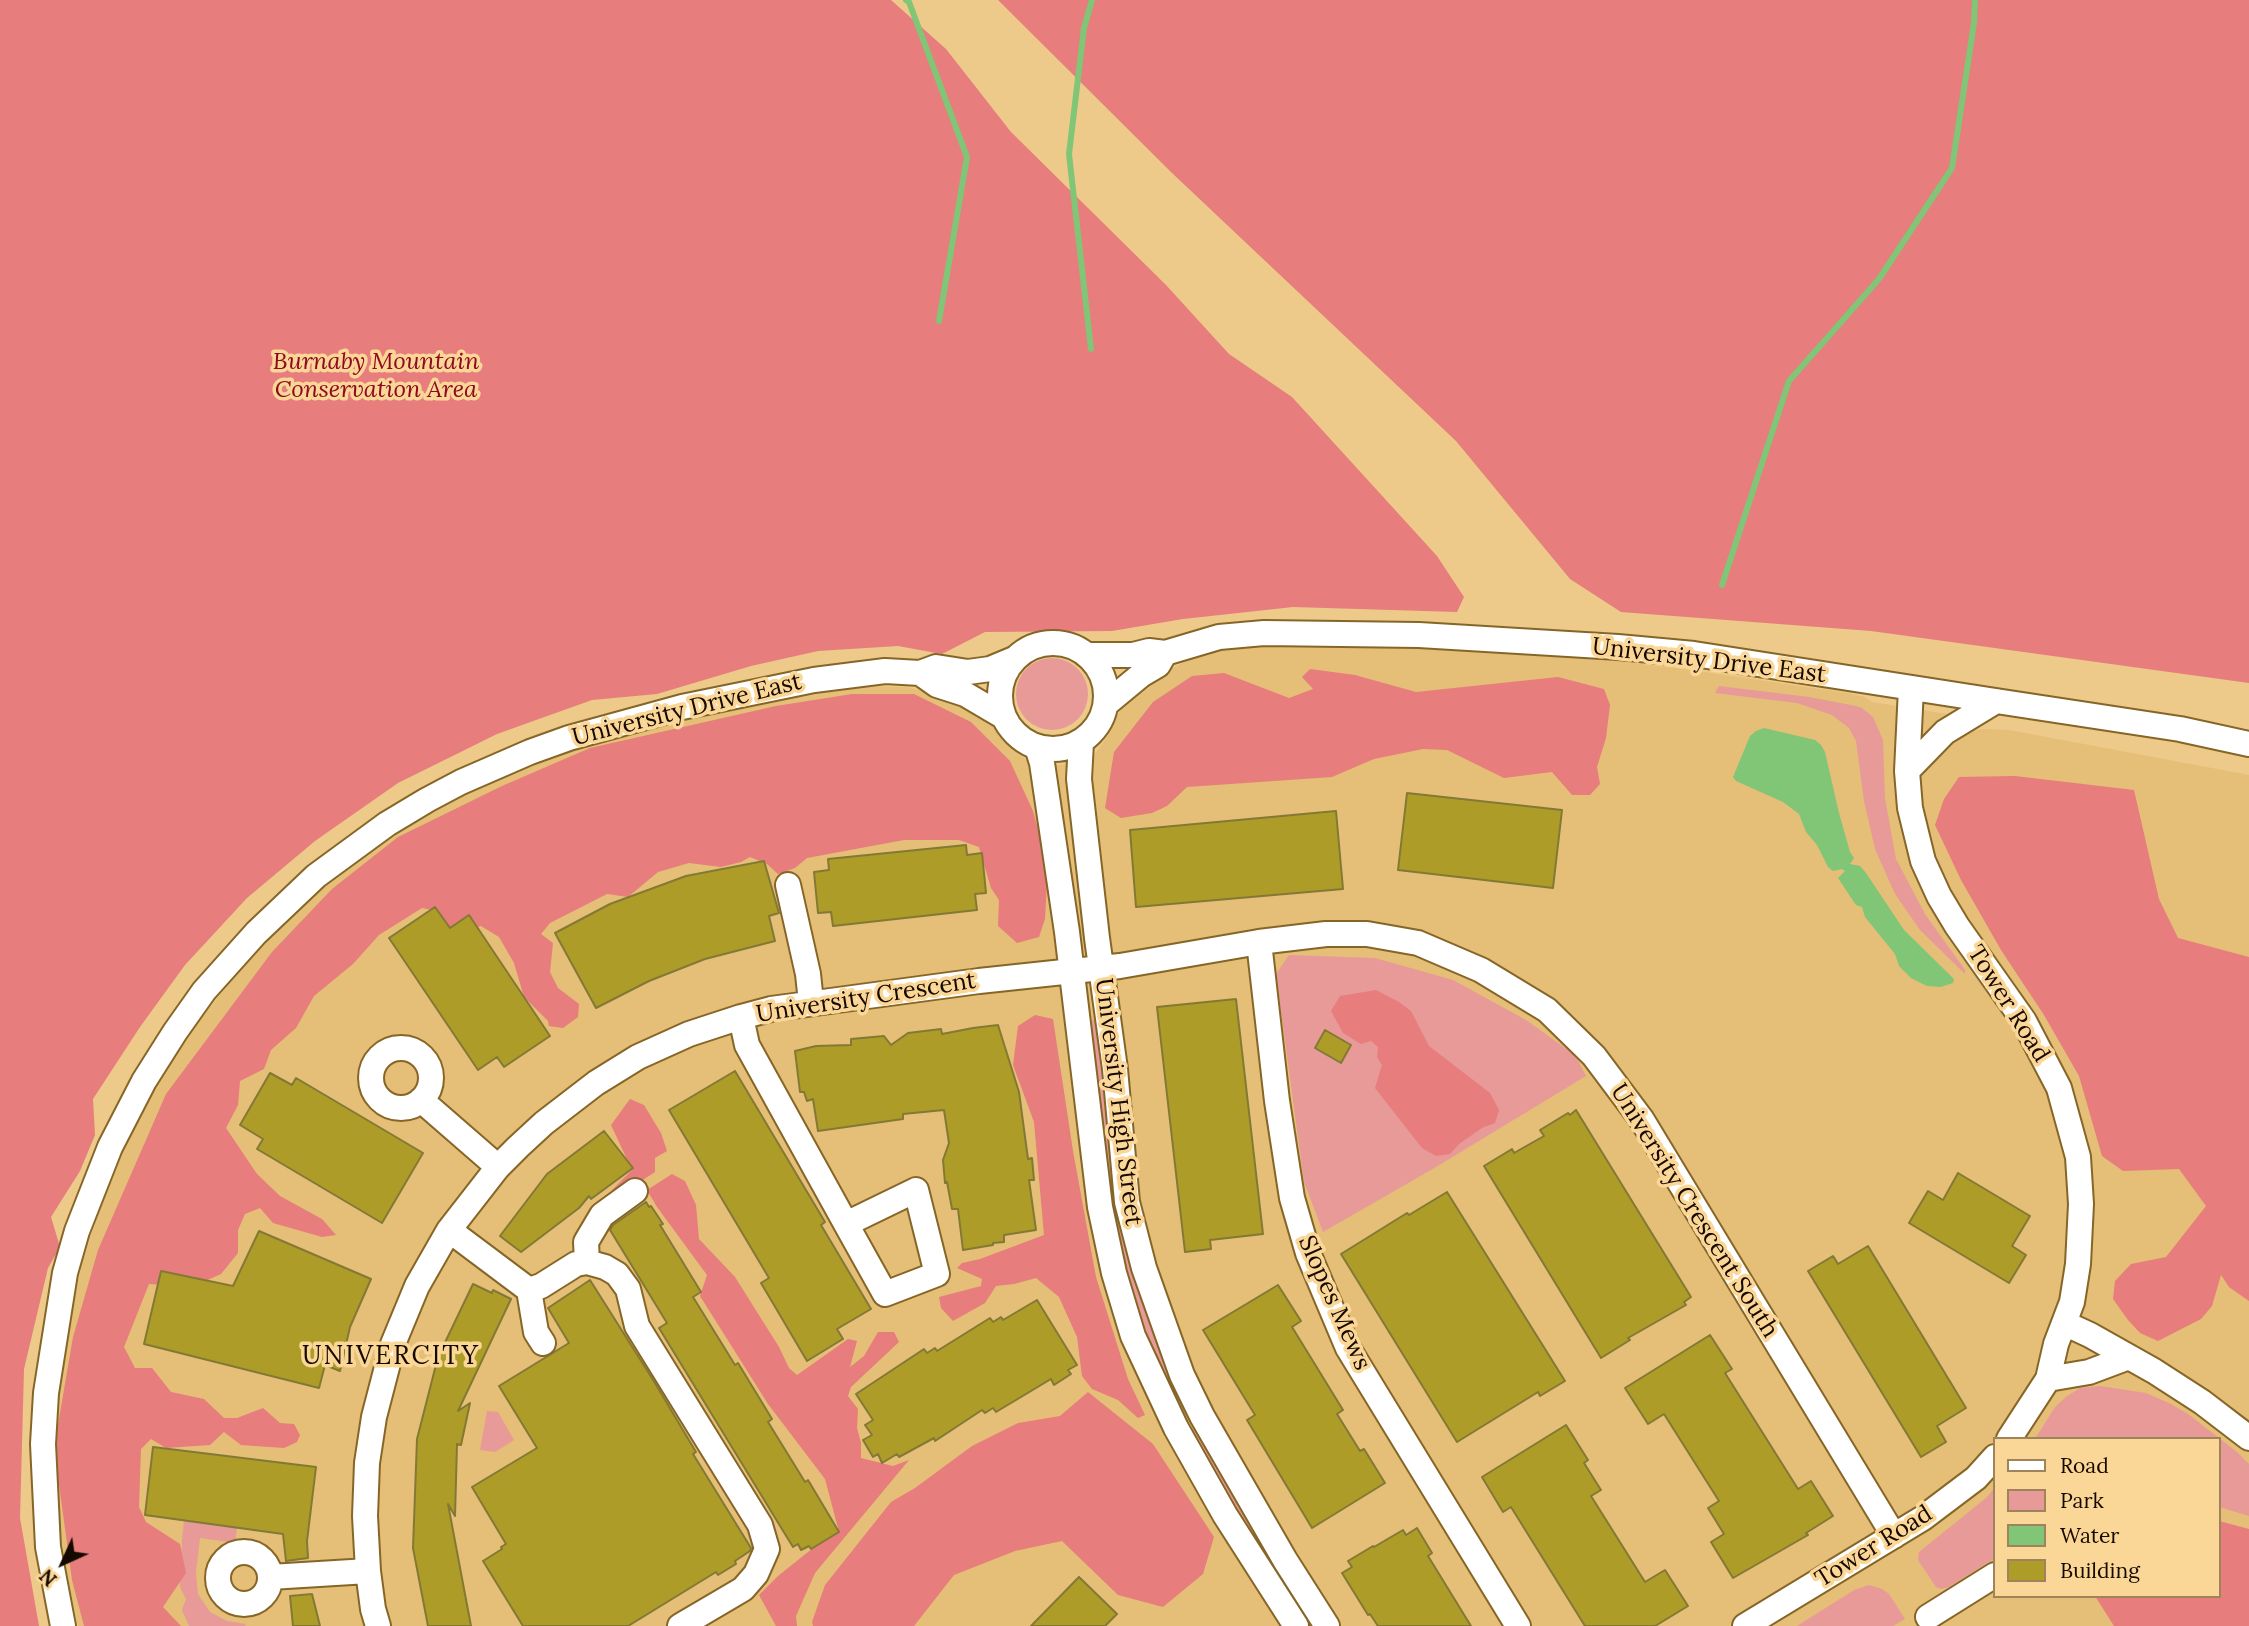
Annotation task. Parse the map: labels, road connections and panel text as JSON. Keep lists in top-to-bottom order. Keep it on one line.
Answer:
{"streets":{"street":["University Drive East","University Crescent","Tower Road","University High Street","University Crescent South","Slopes Mews"]},"crossings":[["University Drive East","Tower Road"],["University Drive East","University High Street"],["University Crescent","University High Street"],["University Crescent","University Crescent South"],["Tower Road","University Crescent South"],["University High Street","University Crescent South"],["University Crescent South","Slopes Mews"]],"districts":["UNIVERCITY"],"parks":["Burnaby Mountain Conservation Area"],"legend":["Road","Park","Water","Building"],"north":"bottom left"}
